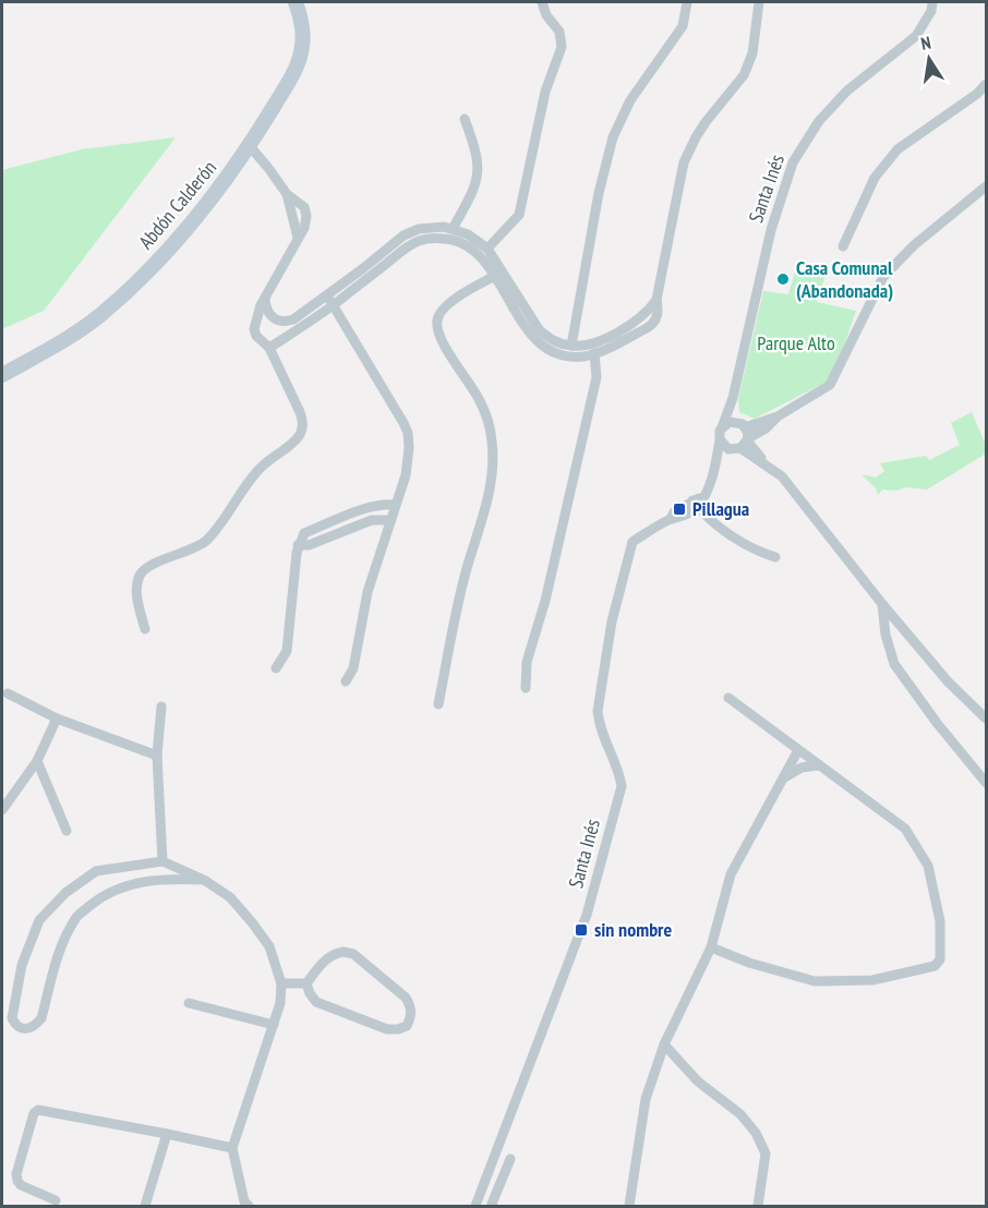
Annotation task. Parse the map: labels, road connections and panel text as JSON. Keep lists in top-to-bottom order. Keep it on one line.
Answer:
{"streets":{"street":["Santa Inés","Abdón Calderón"]},"parks":["Parque Alto"],"places":{"other":["Casa Comunal (Abandonada)"],"transit":["Pillagua","sin nombre"]},"north":"top"}
